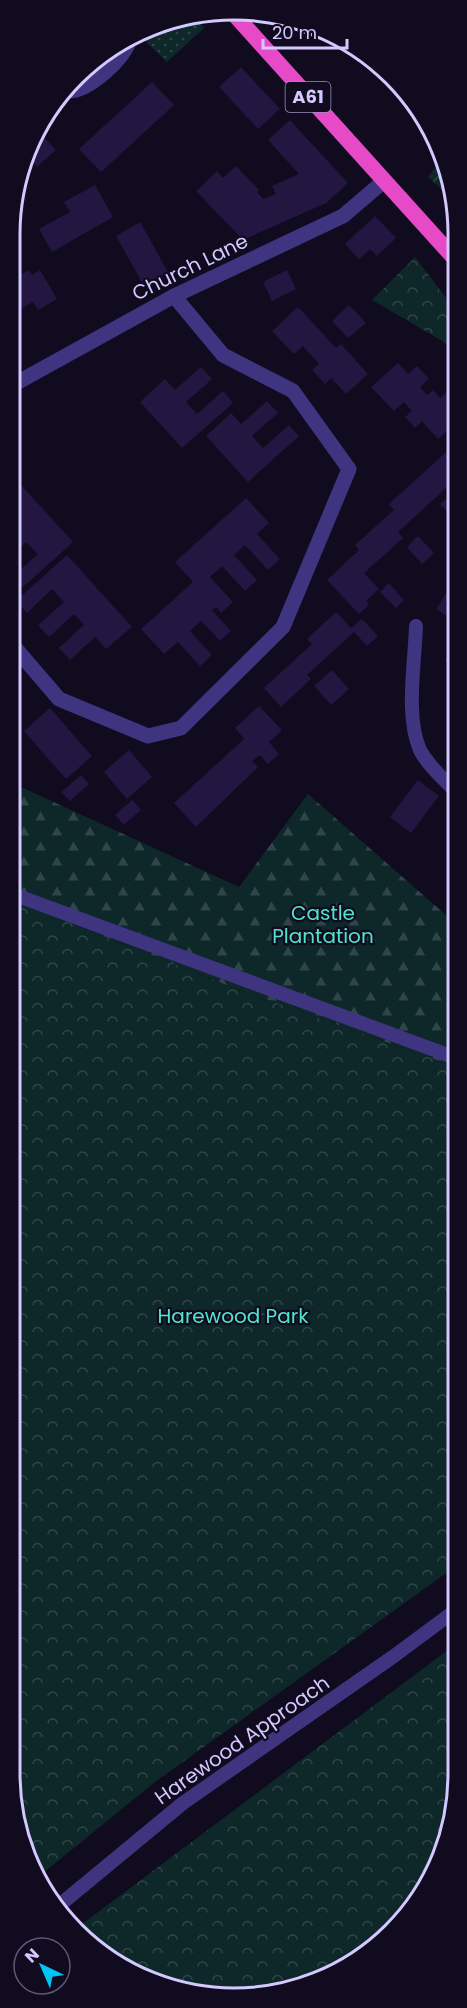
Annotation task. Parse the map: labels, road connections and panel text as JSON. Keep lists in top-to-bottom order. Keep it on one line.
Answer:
{"streets":{"highway":["A61"],"street":["Church Lane"],"lane":["Harewood Approach"]},"crossings":[["A61","Church Lane"]],"parks":["Castle Plantation","Harewood Park"],"scale_bar":"20 m","north":"top left"}
